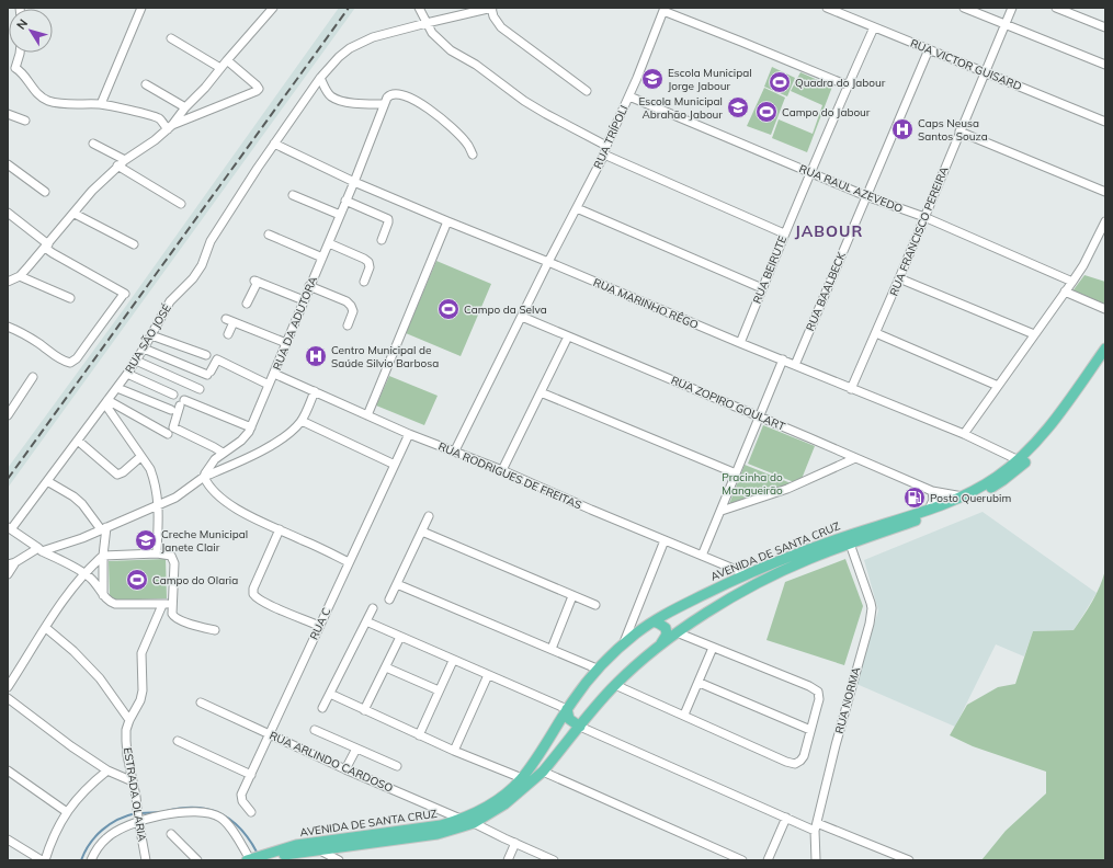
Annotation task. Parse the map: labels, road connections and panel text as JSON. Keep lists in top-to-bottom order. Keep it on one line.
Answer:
{"streets":{"main road":["AVENIDA DE SANTA CRUZ"],"street":["RUA VICTOR GUISARD","RUA TRÍPOLI","RUA RAUL AZEVEDO","RUA FRANCISCO PEREIRA","RUA BEIRUTE","RUA BAALBECK","RUA MARINHO RÊGO","RUA DA ADUTORA","RUA SÃO JOSÉ","RUA ZOPIRO GOULART","RUA RODRIGUES DE FREITAS","RUA C","RUA NORMA","RUA ARLINDO CARDOSO","ESTRADA OLARIA"]},"crossings":[["RUA VICTOR GUISARD","RUA FRANCISCO PEREIRA"],["RUA VICTOR GUISARD","RUA BEIRUTE"],["RUA VICTOR GUISARD","RUA BAALBECK"],["RUA TRÍPOLI","RUA RAUL AZEVEDO"],["RUA TRÍPOLI","RUA MARINHO RÊGO"],["RUA TRÍPOLI","RUA ZOPIRO GOULART"],["RUA TRÍPOLI","RUA RODRIGUES DE FREITAS"],["RUA RAUL AZEVEDO","RUA FRANCISCO PEREIRA"],["RUA RAUL AZEVEDO","RUA BEIRUTE"],["RUA RAUL AZEVEDO","RUA BAALBECK"],["RUA FRANCISCO PEREIRA","RUA MARINHO RÊGO"],["RUA BEIRUTE","RUA MARINHO RÊGO"],["RUA BAALBECK","RUA MARINHO RÊGO"],["RUA MARINHO RÊGO","RUA DA ADUTORA"],["RUA MARINHO RÊGO","RUA SÃO JOSÉ"],["RUA MARINHO RÊGO","AVENIDA DE SANTA CRUZ"],["RUA DA ADUTORA","RUA RODRIGUES DE FREITAS"],["RUA ZOPIRO GOULART","AVENIDA DE SANTA CRUZ"],["RUA RODRIGUES DE FREITAS","AVENIDA DE SANTA CRUZ"],["RUA RODRIGUES DE FREITAS","RUA C"],["AVENIDA DE SANTA CRUZ","RUA NORMA"],["AVENIDA DE SANTA CRUZ","RUA ARLINDO CARDOSO"],["RUA C","RUA ARLINDO CARDOSO"]],"districts":["JABOUR"],"parks":["Pracinha do Mangueirão"],"places":{"school or university":["Escola Municipal Jorge Jabour","Escola Municipal Abrahão Jabour","Creche Municipal Janete Clair"],"sports":["Quadra do Jabour","Campo do Jabour","Campo da Selva","Campo do Olaria"],"hospital":["Caps Neusa Santos Souza","Centro Municipal de Saúde Silvio Barbosa"],"fuel station":["Posto Querubim"]},"north":"top left"}
